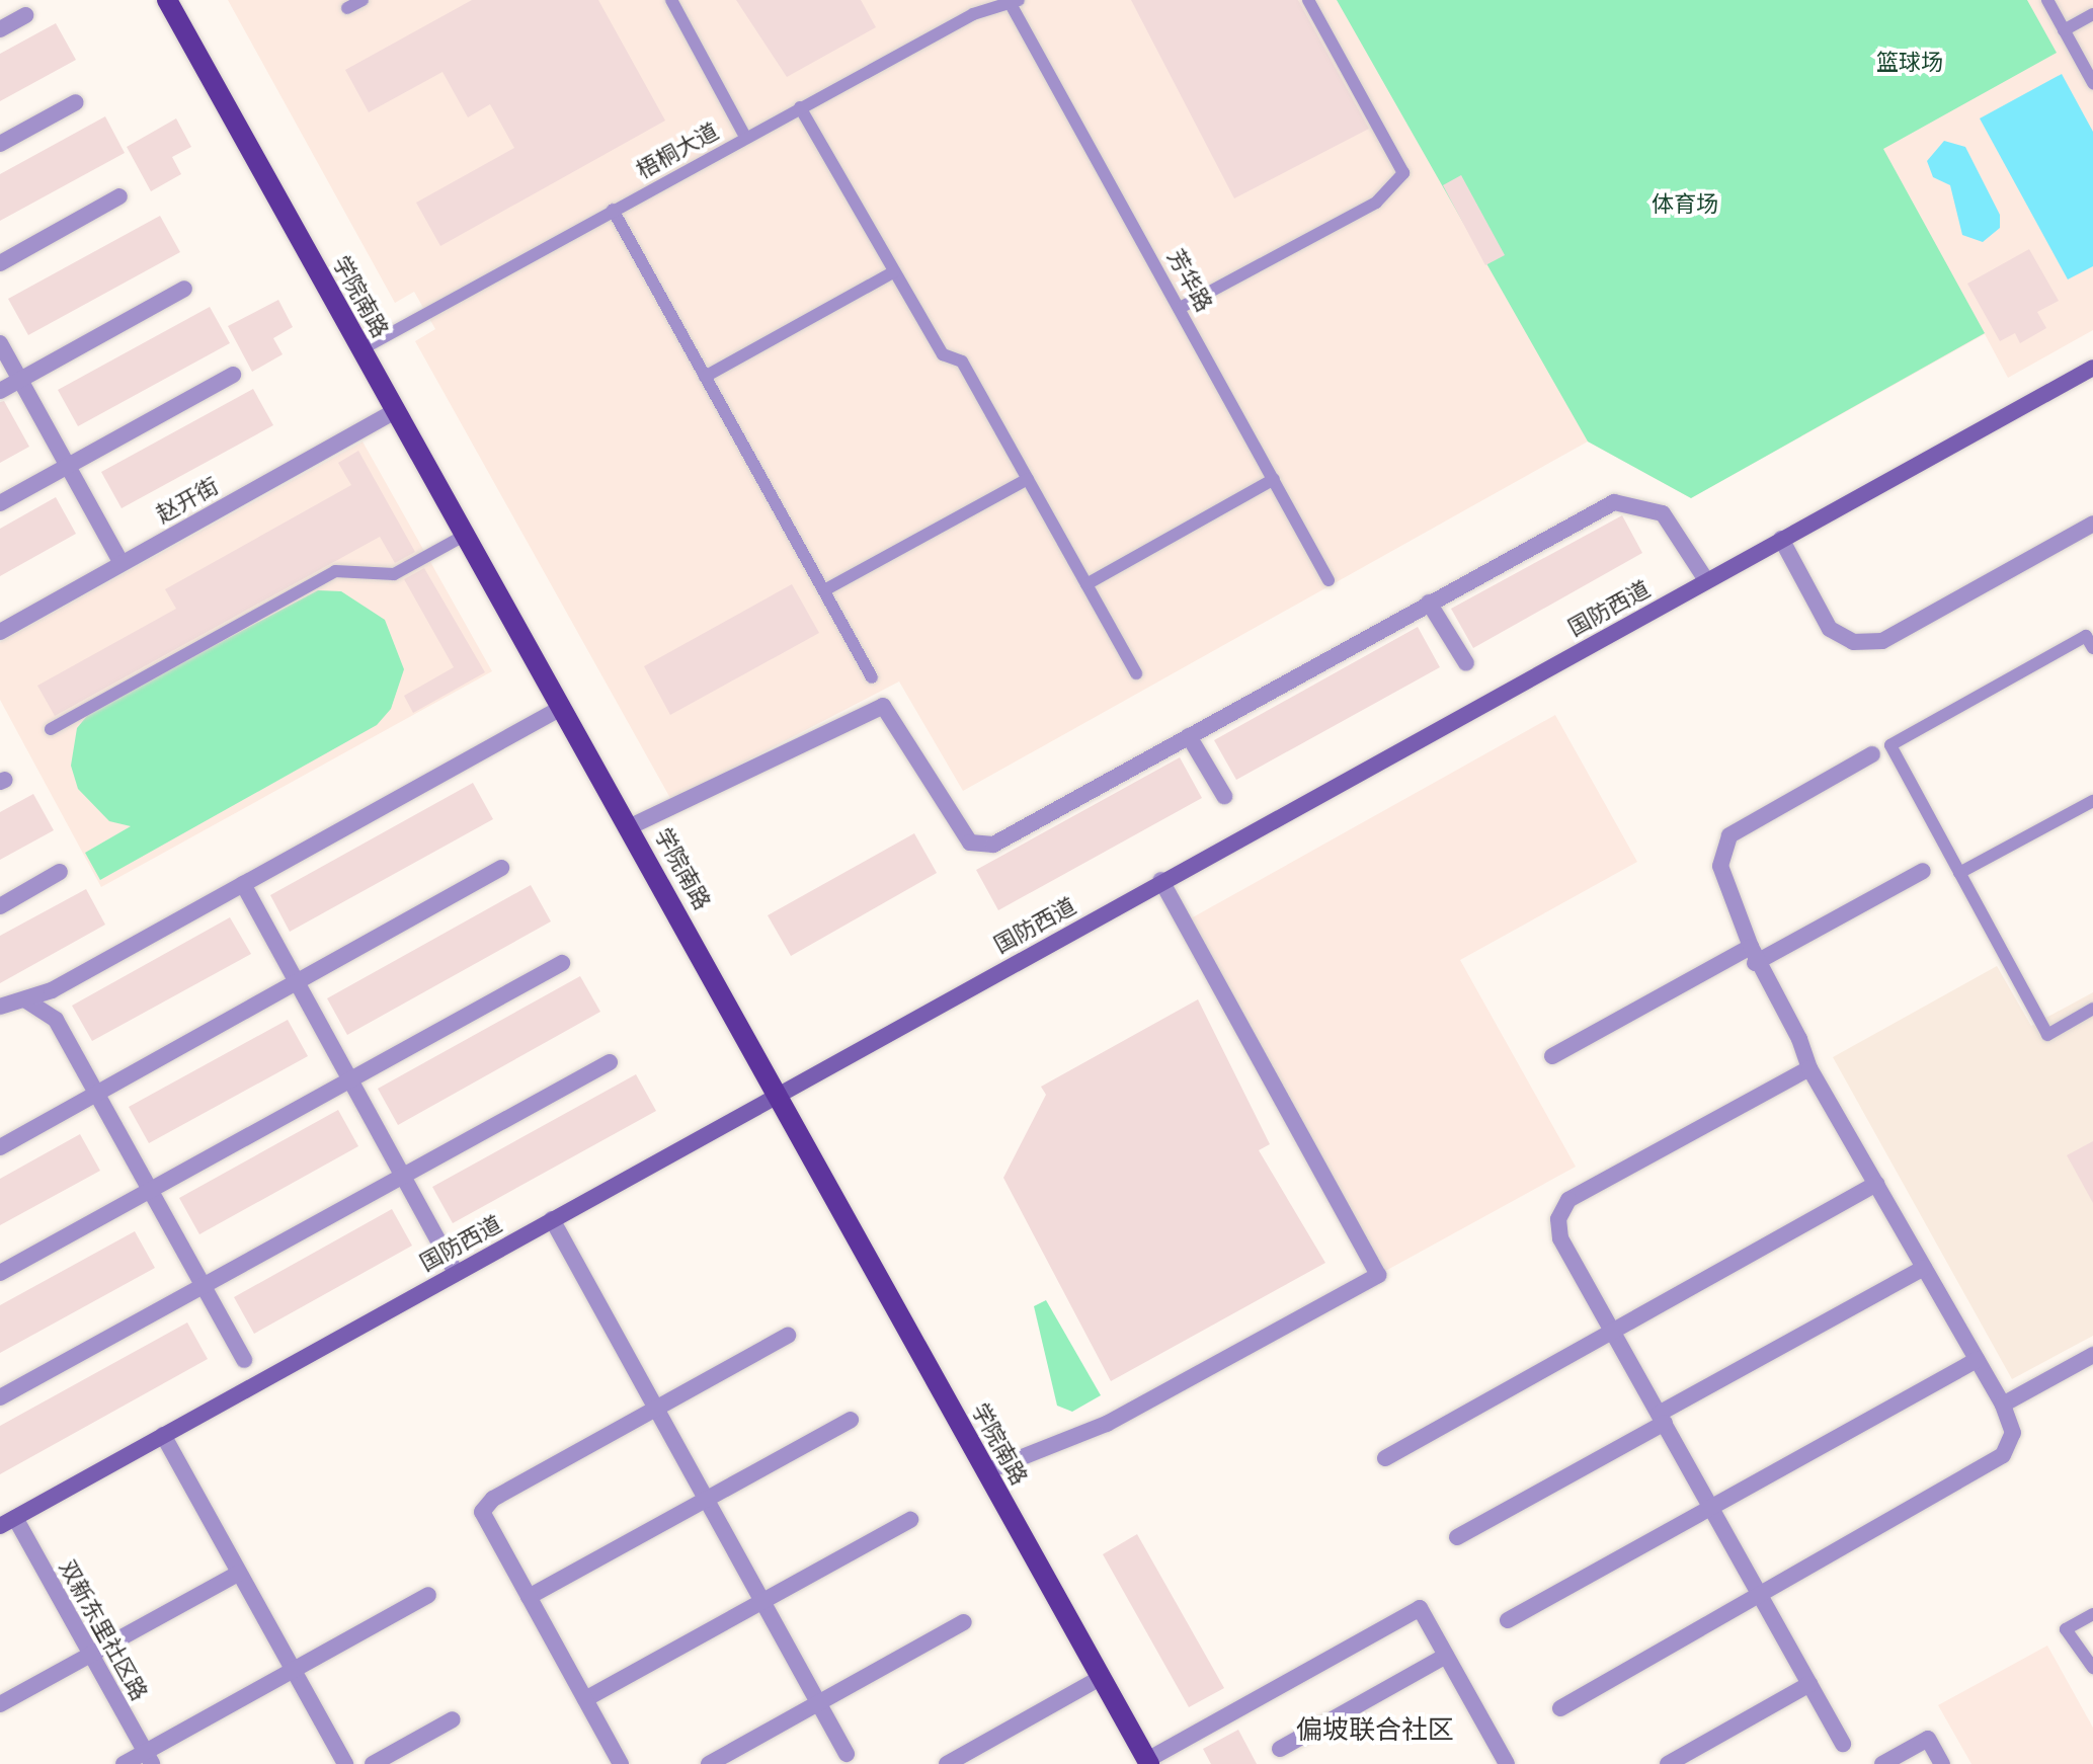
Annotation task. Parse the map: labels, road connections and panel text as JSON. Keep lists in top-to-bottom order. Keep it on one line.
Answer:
{"streets":{"main road":["学院南路"],"street":["赵开街","国防西道","双新东里社区路"],"lane":["梧桐大道","芳华路"]},"crossings":[["梧桐大道","芳华路"],["梧桐大道","学院南路"],["学院南路","赵开街"],["学院南路","国防西道"],["国防西道","双新东里社区路"]],"districts":["偏坡联合社区"],"parks":["篮球场","体育场"]}
